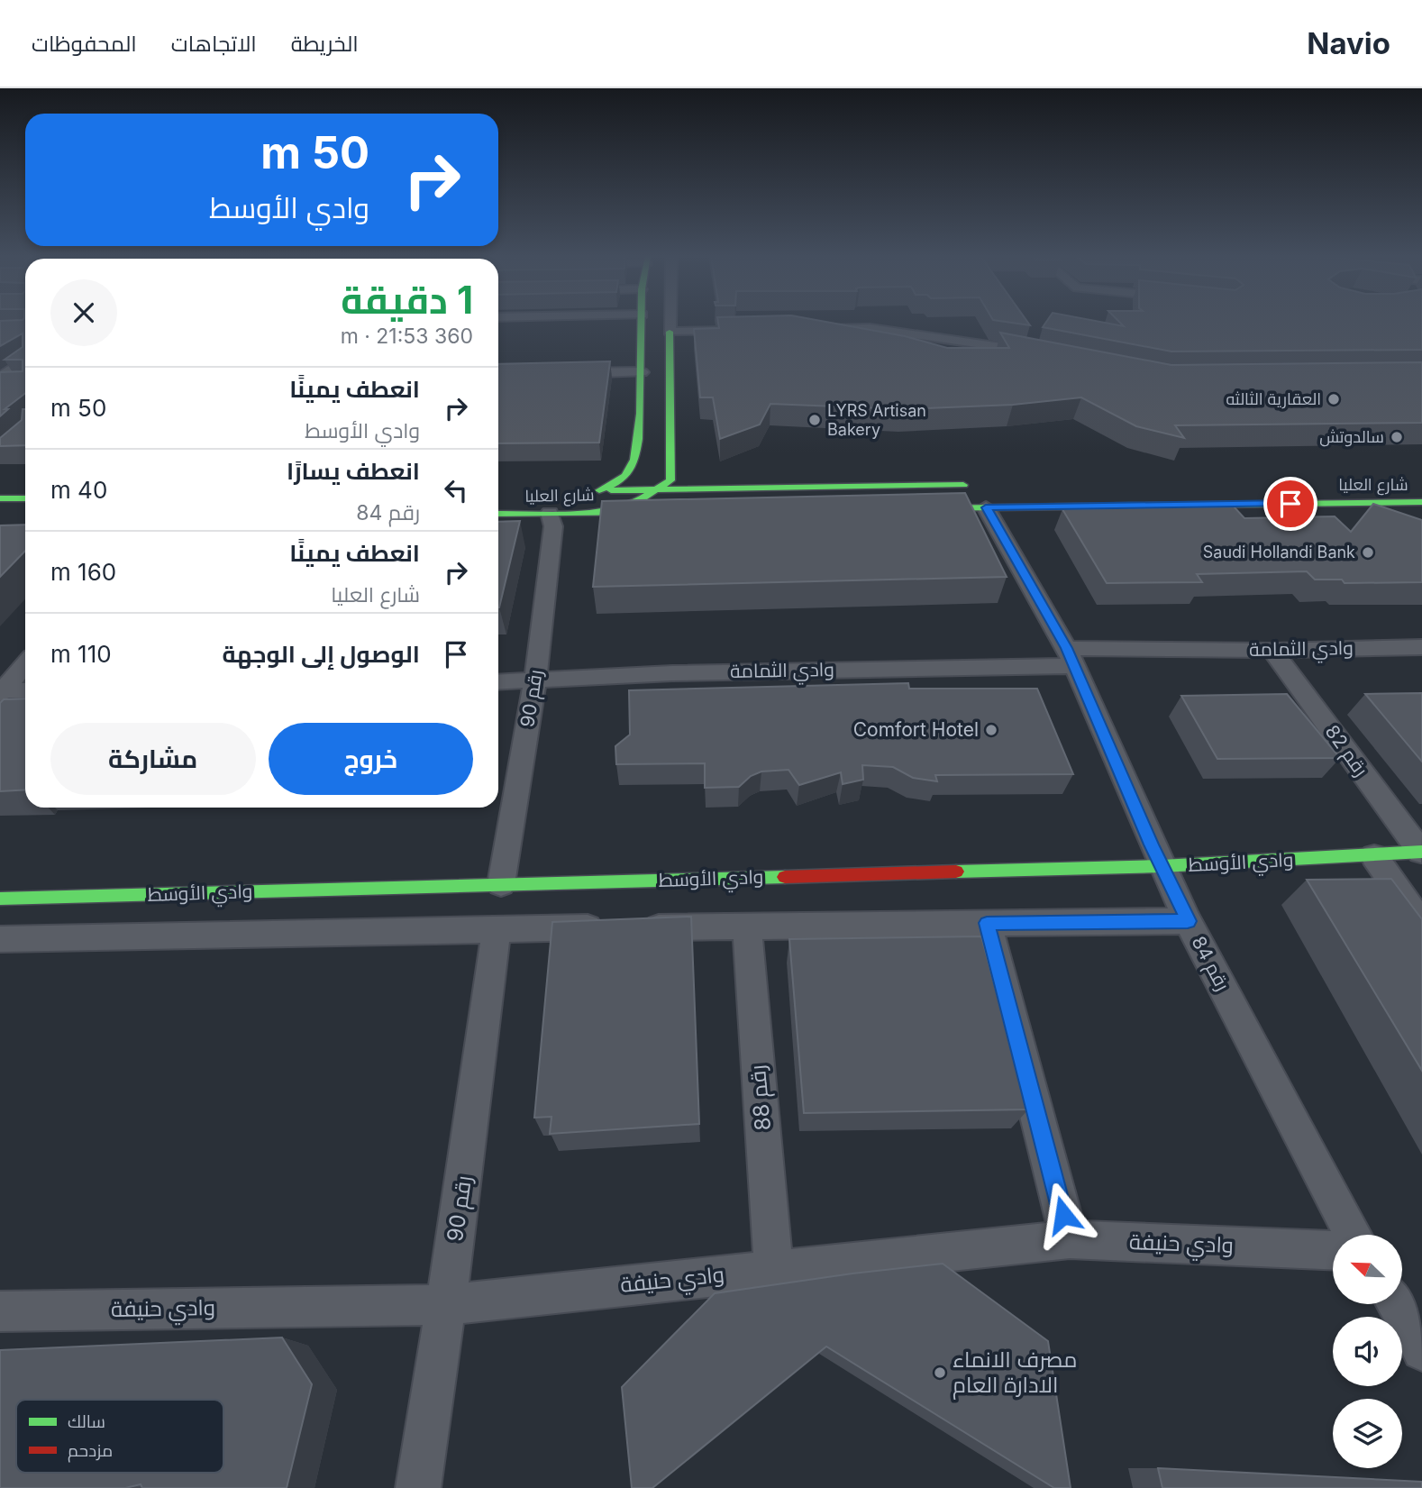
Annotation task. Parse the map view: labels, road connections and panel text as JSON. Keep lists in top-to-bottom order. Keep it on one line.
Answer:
{"streets":{"main road":["شارع العليا","وادي الأوسط"],"street":["وادي الثمامة","رقم 90","رقم 82","رقم 84","رقم 88","وادي حنيفة"]},"crossings":[["شارع العليا","رقم 90"],["شارع العليا","رقم 84"],["وادي الثمامة","رقم 90"],["وادي الثمامة","رقم 82"],["وادي الثمامة","رقم 84"],["رقم 90","وادي الأوسط"],["رقم 90","وادي حنيفة"],["رقم 82","وادي الأوسط"],["وادي الأوسط","رقم 84"],["رقم 88","وادي حنيفة"]],"places":["العقارية الثالثه","LYRS Artisan Bakery","سالدوتش","Saudi Hollandi Bank","Comfort Hotel","مصرف الانماء الادارة العام"],"legend":["سالك","مزدحم"],"north":"top left","page":{"header":"Navio","nav":["الخريطة","الاتجاهات","المحفوظات"],"turn":["50 m","وادي الأوسط"],"heading":["1 دقيقة","360 m · 21:53"],"list":[{"name":"انعطف يمينًا","note":"وادي الأوسط","value":"50 m"},{"name":"انعطف يسارًا","note":"رقم 84","value":"40 m"},{"name":"انعطف يمينًا","note":"شارع العليا","value":"160 m"},{"name":"الوصول إلى الوجهة","value":"110 m"}],"buttons":["خروج","مشاركة"]}}
